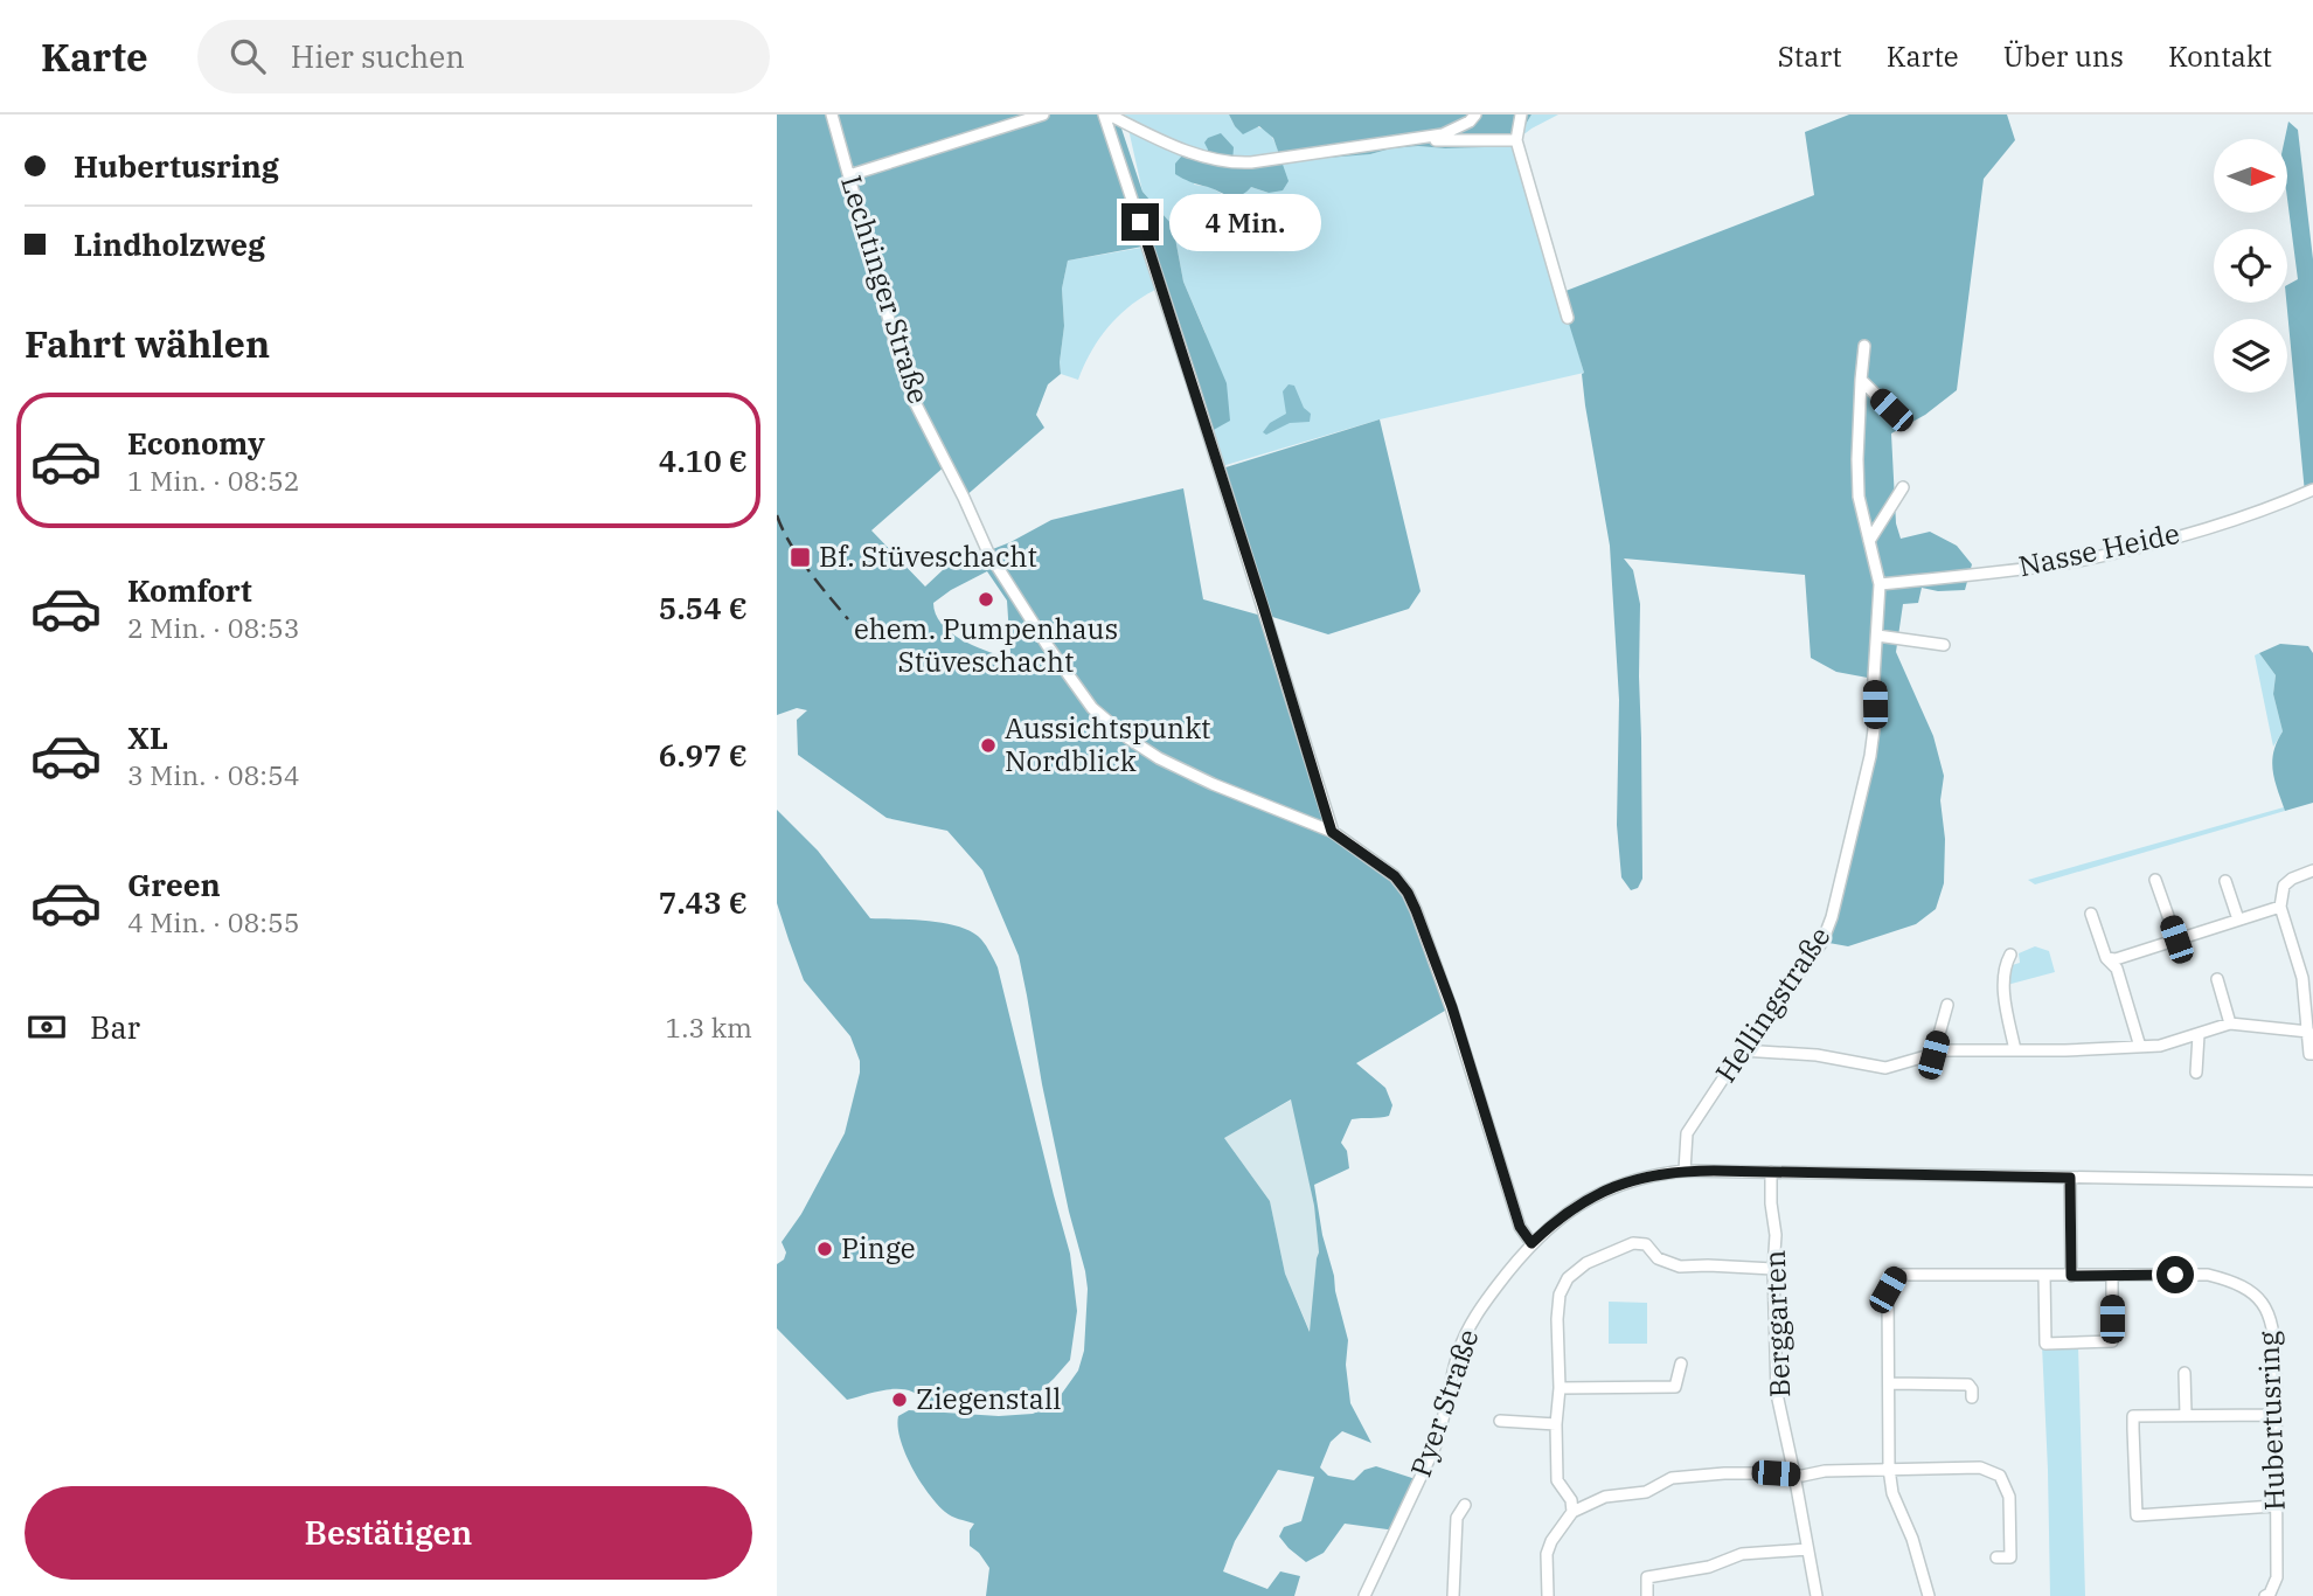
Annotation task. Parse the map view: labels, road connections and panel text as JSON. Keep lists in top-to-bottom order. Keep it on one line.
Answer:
{"streets":{"street":["Lechtinger Straße","Nasse Heide","Hellingstraße","Berggarten","Pyer Straße","Hubertusring"]},"crossings":[["Lechtinger Straße","Pyer Straße"],["Nasse Heide","Hellingstraße"],["Hellingstraße","Pyer Straße"],["Berggarten","Pyer Straße"]],"places":{"transit":["Bf. Stüveschacht"],"other":["ehem. Pumpenhaus Stüveschacht","Aussichtspunkt Nordblick","Pinge","Ziegenstall"]},"north":"right","page":{"header":"Karte","search":"Hier suchen","nav":["Start","Karte","Über uns","Kontakt"],"banner":["Hubertusring","Lindholzweg"],"bubble":"4 Min.","heading":"Fahrt wählen","list":[{"name":"Economy","note":"1 Min. · 08:52","value":"4.10 €"},{"name":"Komfort","note":"2 Min. · 08:53","value":"5.54 €"},{"name":"XL","note":"3 Min. · 08:54","value":"6.97 €"},{"name":"Green","note":"4 Min. · 08:55","value":"7.43 €"}],"pay":["Bar","1.3 km"],"buttons":"Bestätigen"}}
